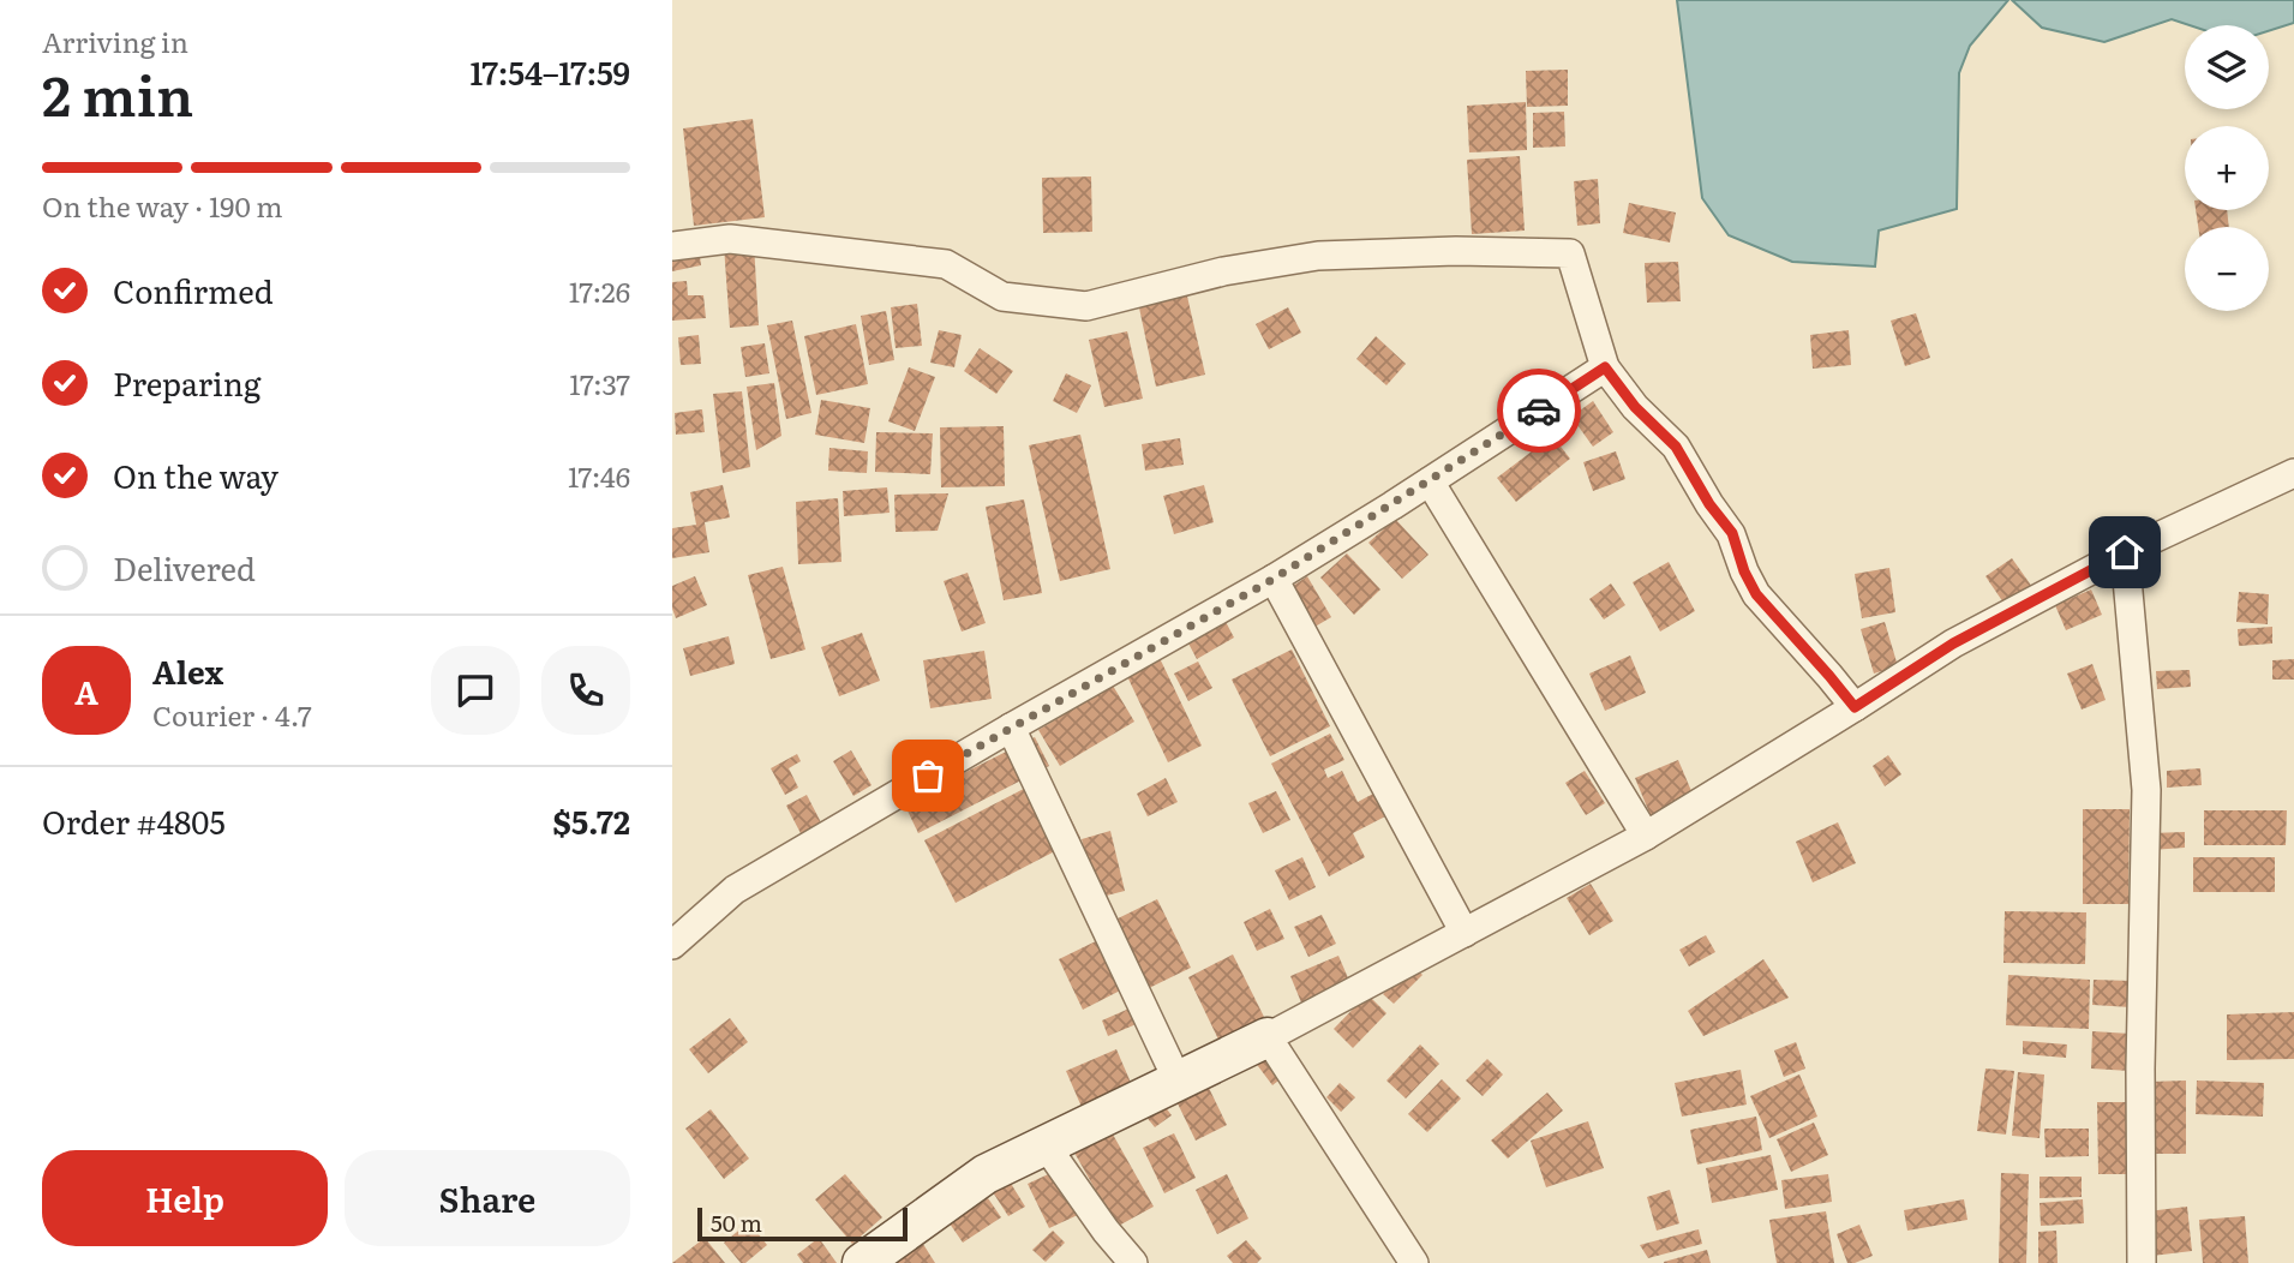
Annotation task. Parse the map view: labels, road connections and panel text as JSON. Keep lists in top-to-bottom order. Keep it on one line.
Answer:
{"scale_bar":"50 m","page":{"heading":["2 min","Arriving in","17:54–17:59"],"panel":["Alex","Courier · 4.7","Order #4805","$5.72"],"map_buttons":["+","−"],"bar":"On the way · 190 m","list":[["Confirmed","17:26"],["Preparing","17:37"],["On the way","17:46"],"Delivered"],"round":"A","buttons":["Help","Share"],"scale":"50 m"}}
